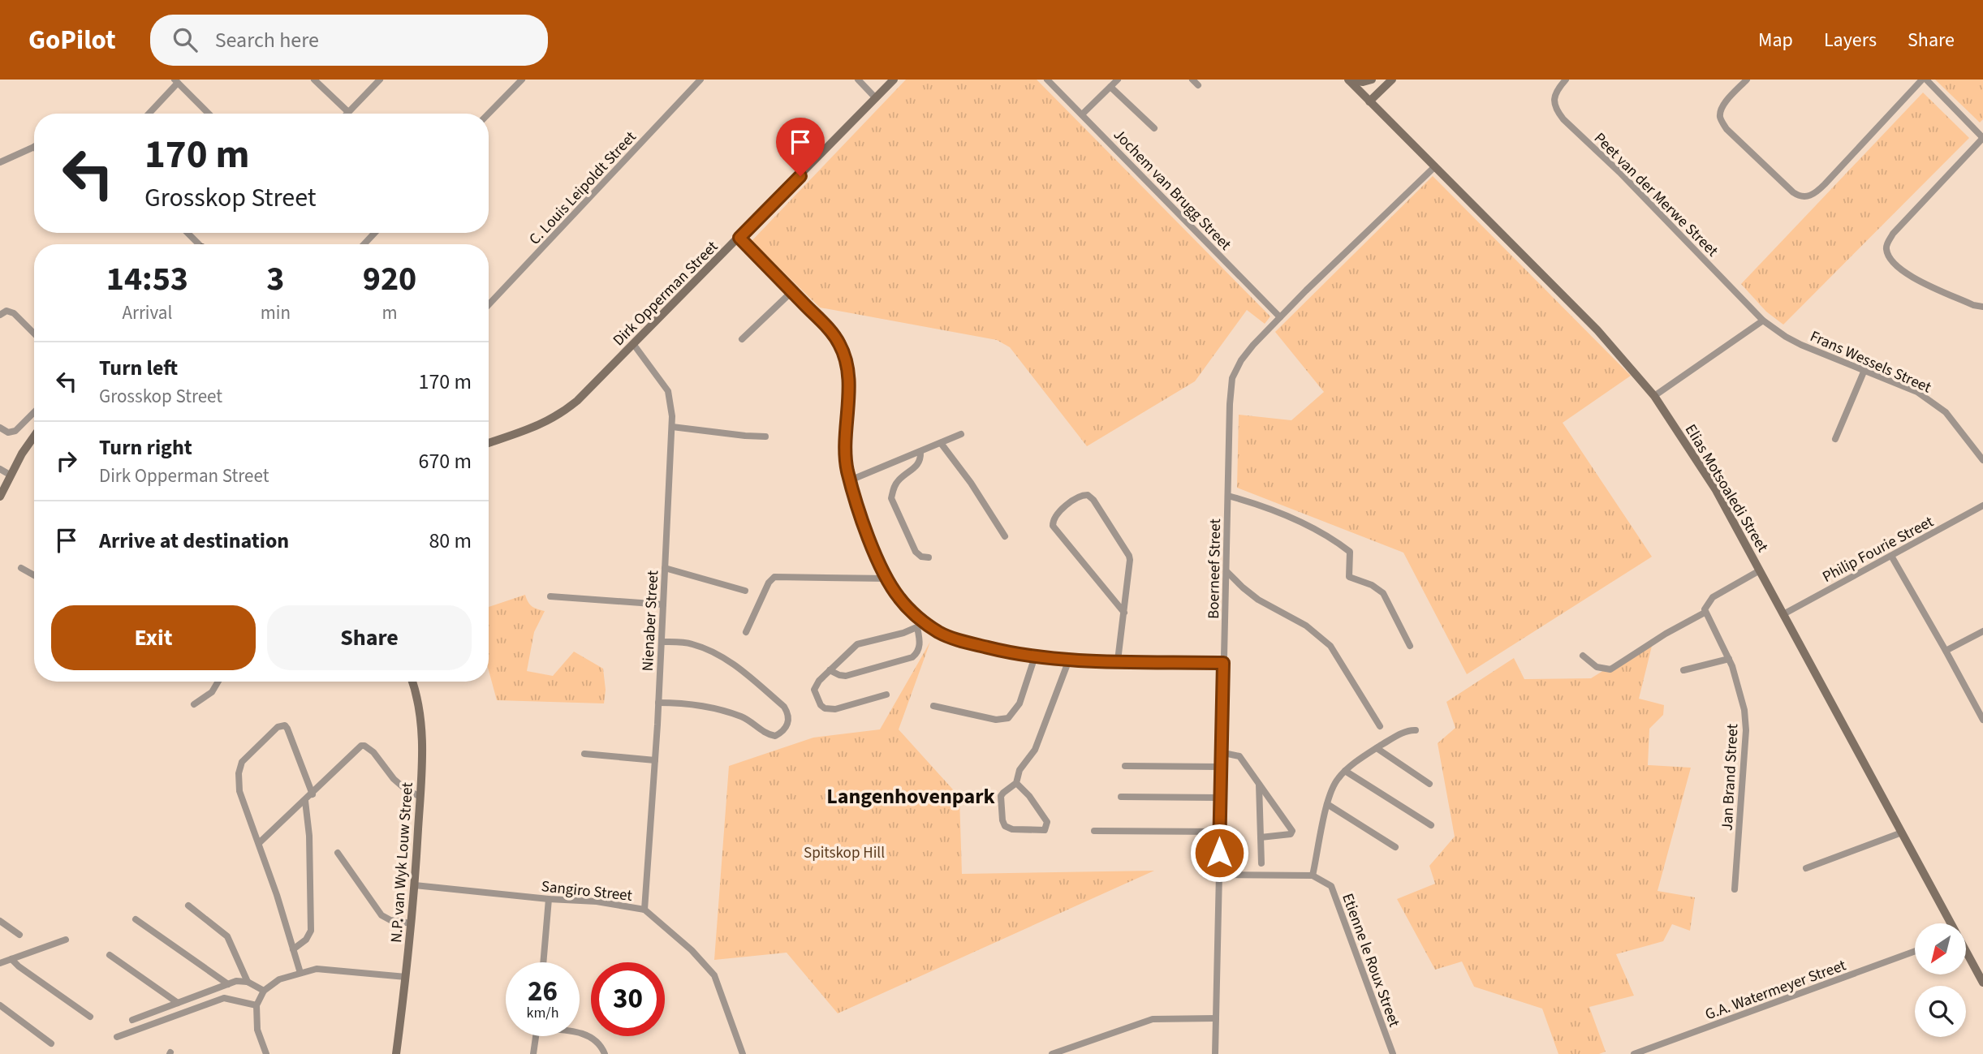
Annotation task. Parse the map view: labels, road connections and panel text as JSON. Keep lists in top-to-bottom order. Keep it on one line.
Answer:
{"streets":{"street":["C. Louis Leipoldt Street","Jochem van Brugg Street","Peet van der Merwe Street","Dirk Opperman Street","Frans Wessels Street","Elias Motsoaledi Street","Philip Fourie Street","Boerneef Street","Nienaber Street","Jan Brand Street","N.P. van Wyk Louw Street","Sangiro Street","Etienne le Roux Street","G.A. Watermeyer Street"]},"crossings":[["Jochem van Brugg Street","Boerneef Street"],["Peet van der Merwe Street","Frans Wessels Street"],["Dirk Opperman Street","Nienaber Street"],["Elias Motsoaledi Street","Philip Fourie Street"],["Elias Motsoaledi Street","Boerneef Street"],["Nienaber Street","Sangiro Street"],["N.P. van Wyk Louw Street","Sangiro Street"]],"districts":["Langenhovenpark"],"parks":["Spitskop Hill"],"north":"bottom left","page":{"header":"GoPilot","search":"Search here","nav":["Map","Layers","Share"],"turn":["170 m","Grosskop Street"],"eta":["14:53","Arrival","3","min","920","m"],"list":[{"name":"Turn left","note":"Grosskop Street","value":"170 m"},{"name":"Turn right","note":"Dirk Opperman Street","value":"670 m"},{"name":"Arrive at destination","value":"80 m"}],"buttons":["Exit","Share"],"speed":"26 km/h","limit":"30"}}
